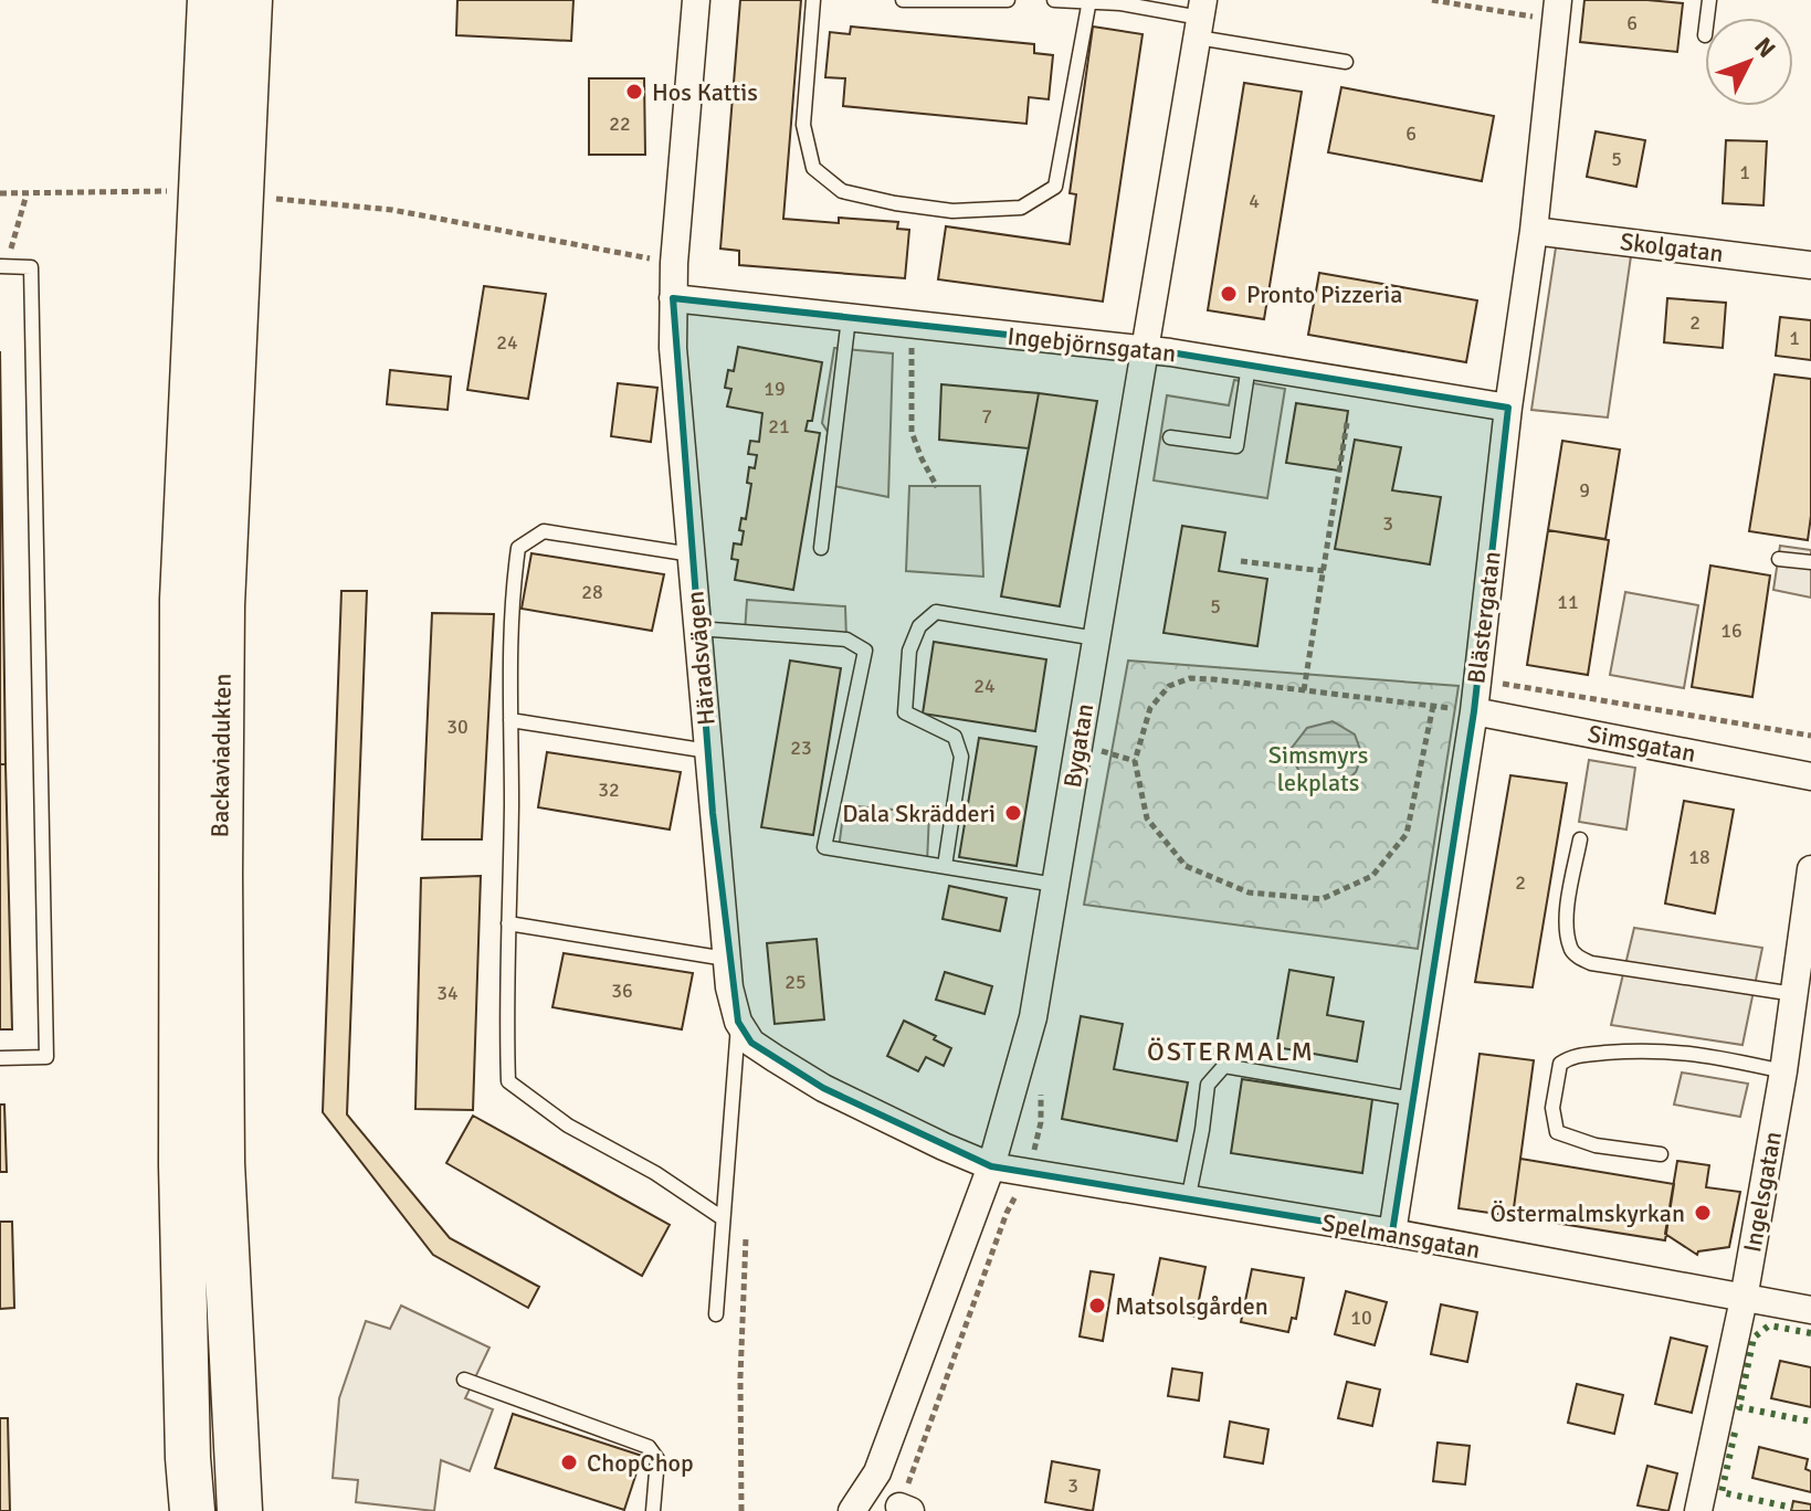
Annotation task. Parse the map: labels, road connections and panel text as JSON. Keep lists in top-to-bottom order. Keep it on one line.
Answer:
{"streets":{"highway":["Backaviadukten"],"street":["Skolgatan","Ingebjörnsgatan","Blästergatan","Häradsvägen","Simsgatan","Bygatan","Ingelsgatan","Spelmansgatan"]},"crossings":[["Skolgatan","Blästergatan"],["Ingebjörnsgatan","Blästergatan"],["Ingebjörnsgatan","Häradsvägen"],["Ingebjörnsgatan","Bygatan"],["Blästergatan","Simsgatan"],["Blästergatan","Spelmansgatan"],["Bygatan","Spelmansgatan"],["Ingelsgatan","Spelmansgatan"]],"districts":["ÖSTERMALM"],"parks":["Simsmyrs lekplats"],"places":["Hos Kattis","Pronto Pizzeria","Dala Skrädderi","Östermalmskyrkan","Matsolsgården","ChopChop"],"house_numbers":["6","22","6","5","1","4","2","1","24","19","7","21","9","3","28","11","5","16","24","30","23","32","18","2","25","36","34","10","3"],"north":"top right"}
